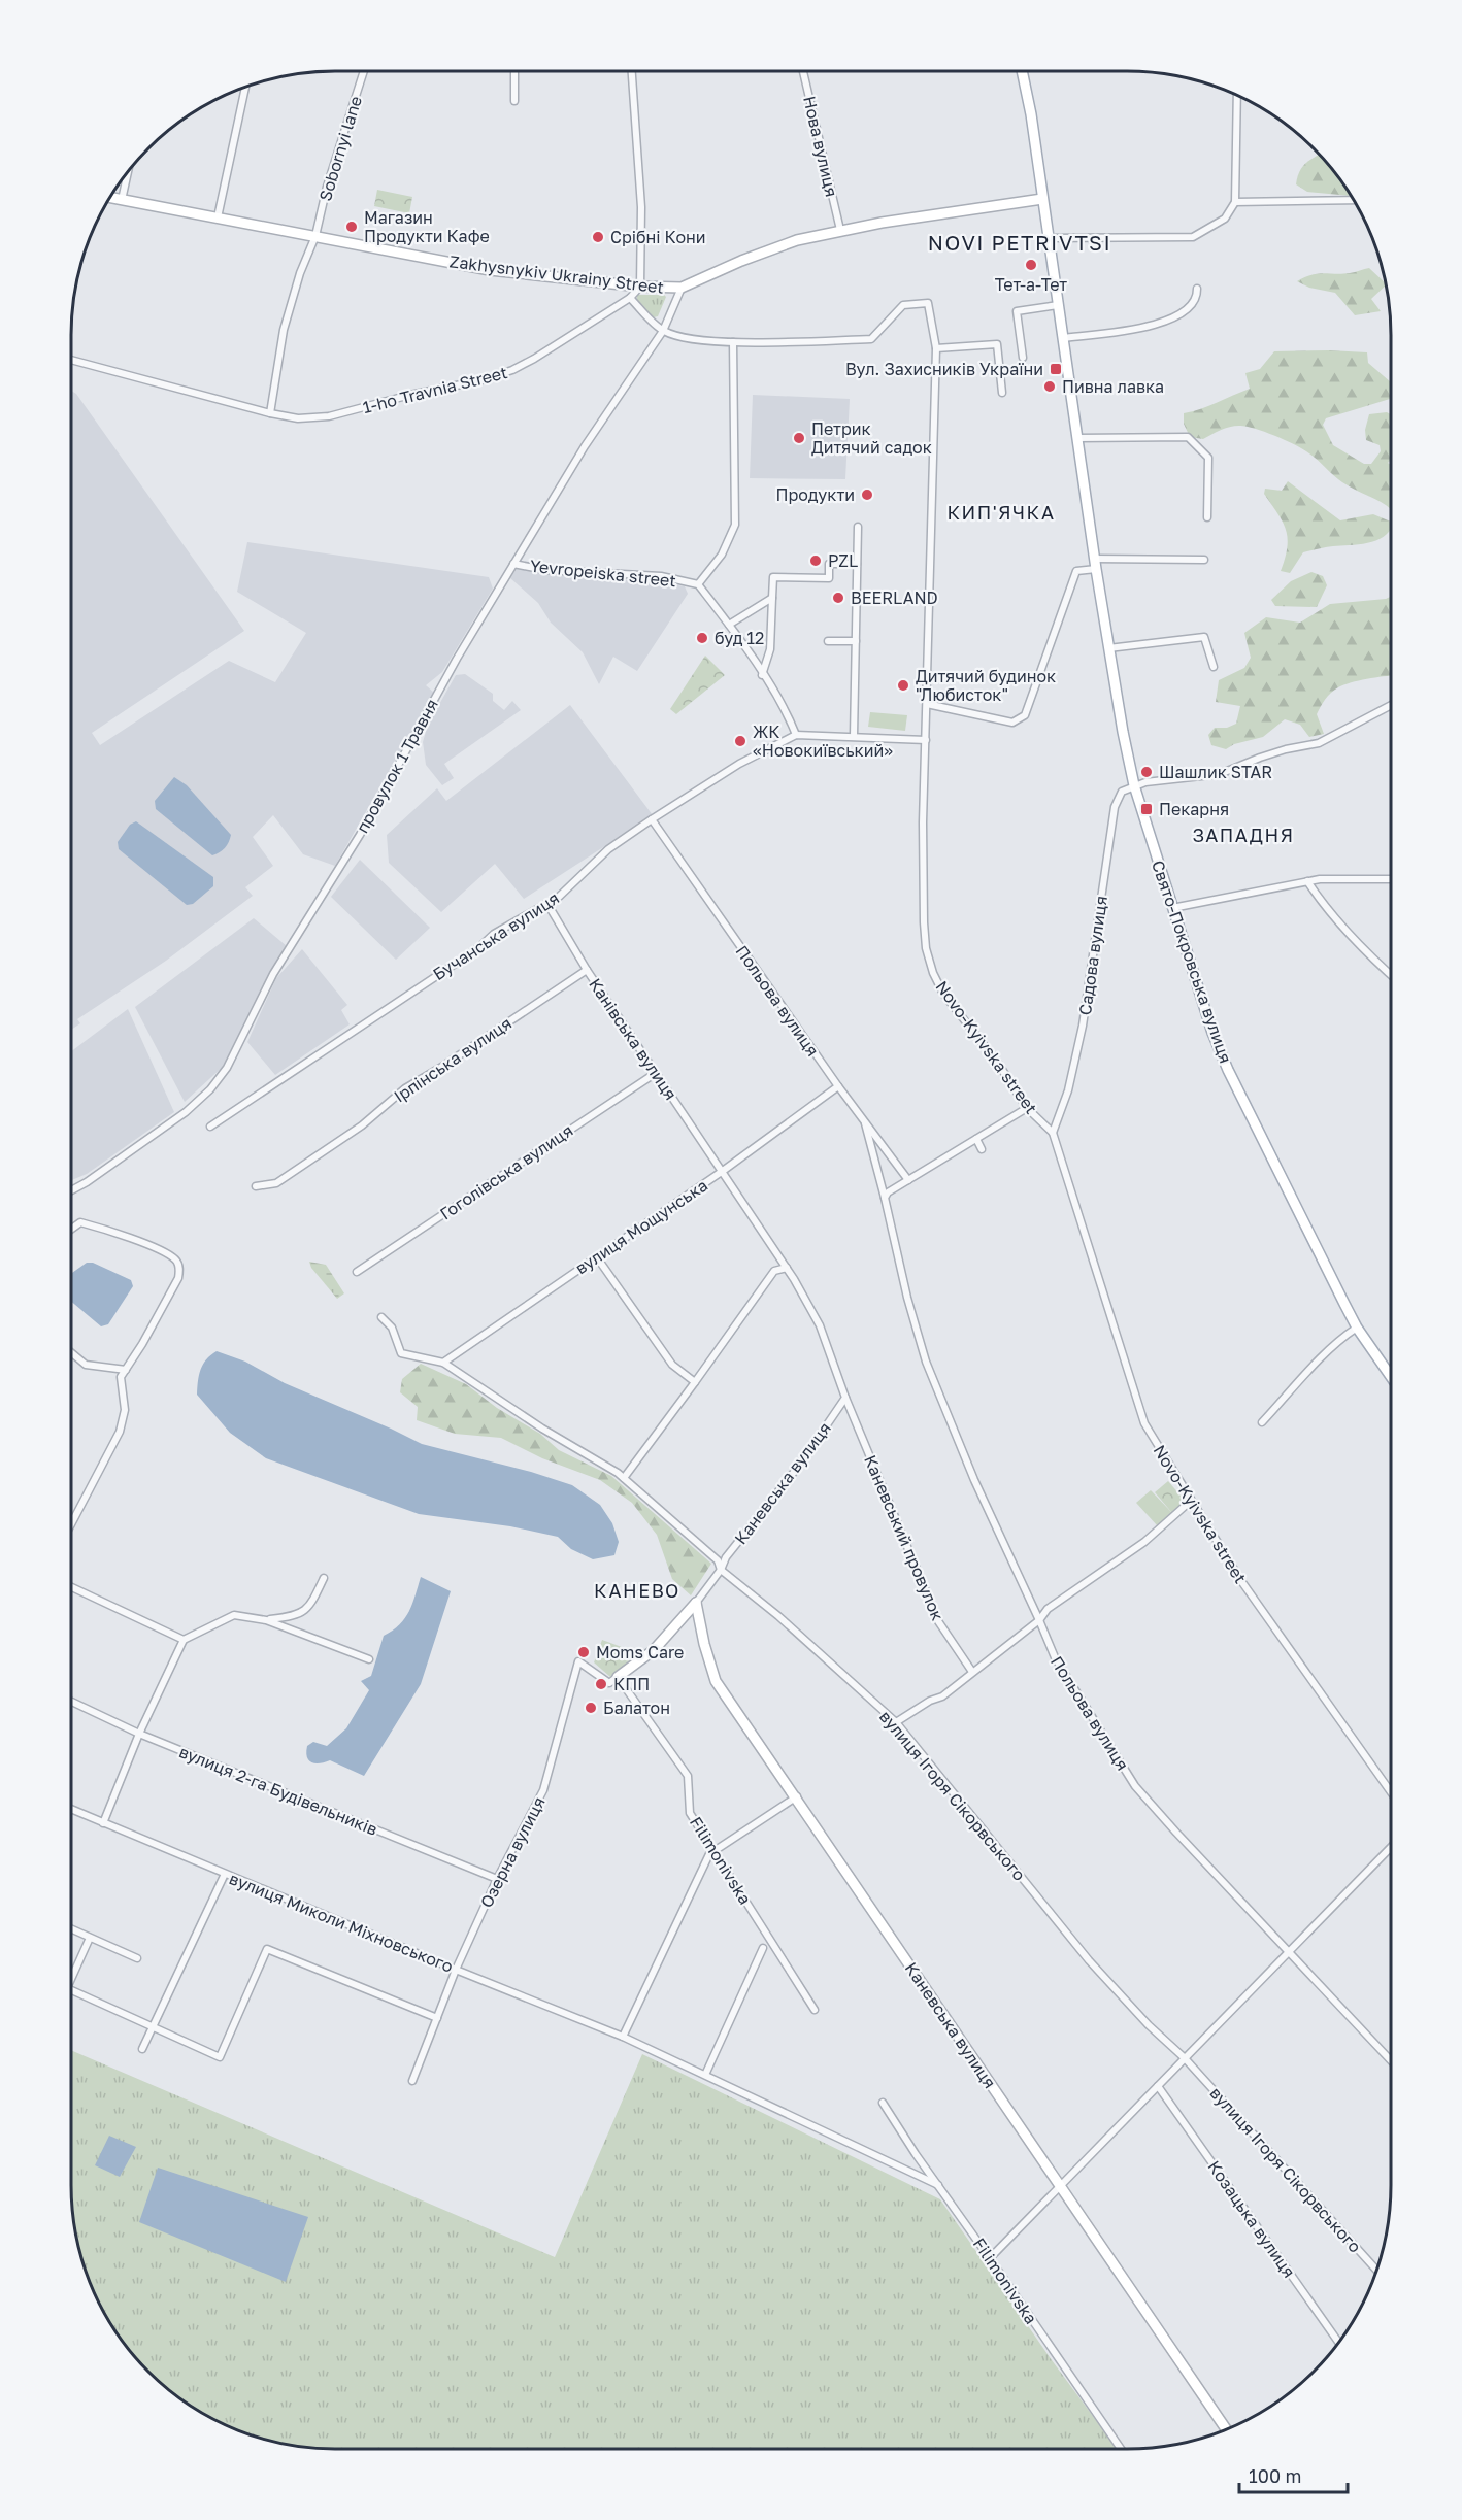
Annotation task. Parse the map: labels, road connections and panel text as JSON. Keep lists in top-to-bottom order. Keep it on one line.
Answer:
{"streets":{"street":["Нова вулиця","Sobornyi lane","Zakhysnykiv Ukrainy Street","1-ho Travnia Street","Yevropeiska street","провулок 1 Травня","Бучанська вулиця","Садова вулиця","Свято-Покровська вулиця","Польова вулиця","Канівська вулиця","Novo-Kyivska street","Ірпінська вулиця","Гоголівська вулиця","вулиця Мощунська","Каневська вулиця","Каневський провулок","вулиця 2-га Будівельників","вулиця Ігоря Сікорвського","Озерна вулиця","Filimonivska","вулиця Миколи Міхновського","Козацька вулиця"]},"crossings":[["Нова вулиця","Zakhysnykiv Ukrainy Street"],["Sobornyi lane","Zakhysnykiv Ukrainy Street"],["Sobornyi lane","1-ho Travnia Street"],["Zakhysnykiv Ukrainy Street","1-ho Travnia Street"],["Zakhysnykiv Ukrainy Street","провулок 1 Травня"],["Zakhysnykiv Ukrainy Street","Свято-Покровська вулиця"],["Yevropeiska street","провулок 1 Травня"],["Yevropeiska street","Бучанська вулиця"],["Бучанська вулиця","Польова вулиця"],["Бучанська вулиця","Канівська вулиця"],["Бучанська вулиця","Novo-Kyivska street"],["Садова вулиця","Свято-Покровська вулиця"],["Садова вулиця","Novo-Kyivska street"],["Польова вулиця","вулиця Мощунська"],["Канівська вулиця","Ірпінська вулиця"],["Канівська вулиця","Гоголівська вулиця"],["Канівська вулиця","вулиця Мощунська"],["вулиця Мощунська","вулиця Ігоря Сікорвського"],["Каневська вулиця","Каневський провулок"],["Каневська вулиця","вулиця Ігоря Сікорвського"],["вулиця 2-га Будівельників","Озерна вулиця"],["Озерна вулиця","Filimonivska"],["Озерна вулиця","вулиця Миколи Міхновського"],["Filimonivska","вулиця Миколи Міхновського"]],"districts":["NOVI PETRIVTSI","КИП'ЯЧКА","ЗАПАДНЯ","КАНЕВО"],"places":{"other":["Магазин Продукти Кафе","Срібні Кони","Тет-а-Тет","Пивна лавка","Петрик Дитячий садок","Продукти","PZL","BEERLAND","буд 12","Дитячий будинок \"Любисток\"","ЖК «Новокиївський»","Шашлик STAR","Moms Care","КПП","Балатон"],"transit":["Вул. Захисників України","Пекарня"]},"scale_bar":"100 m"}
